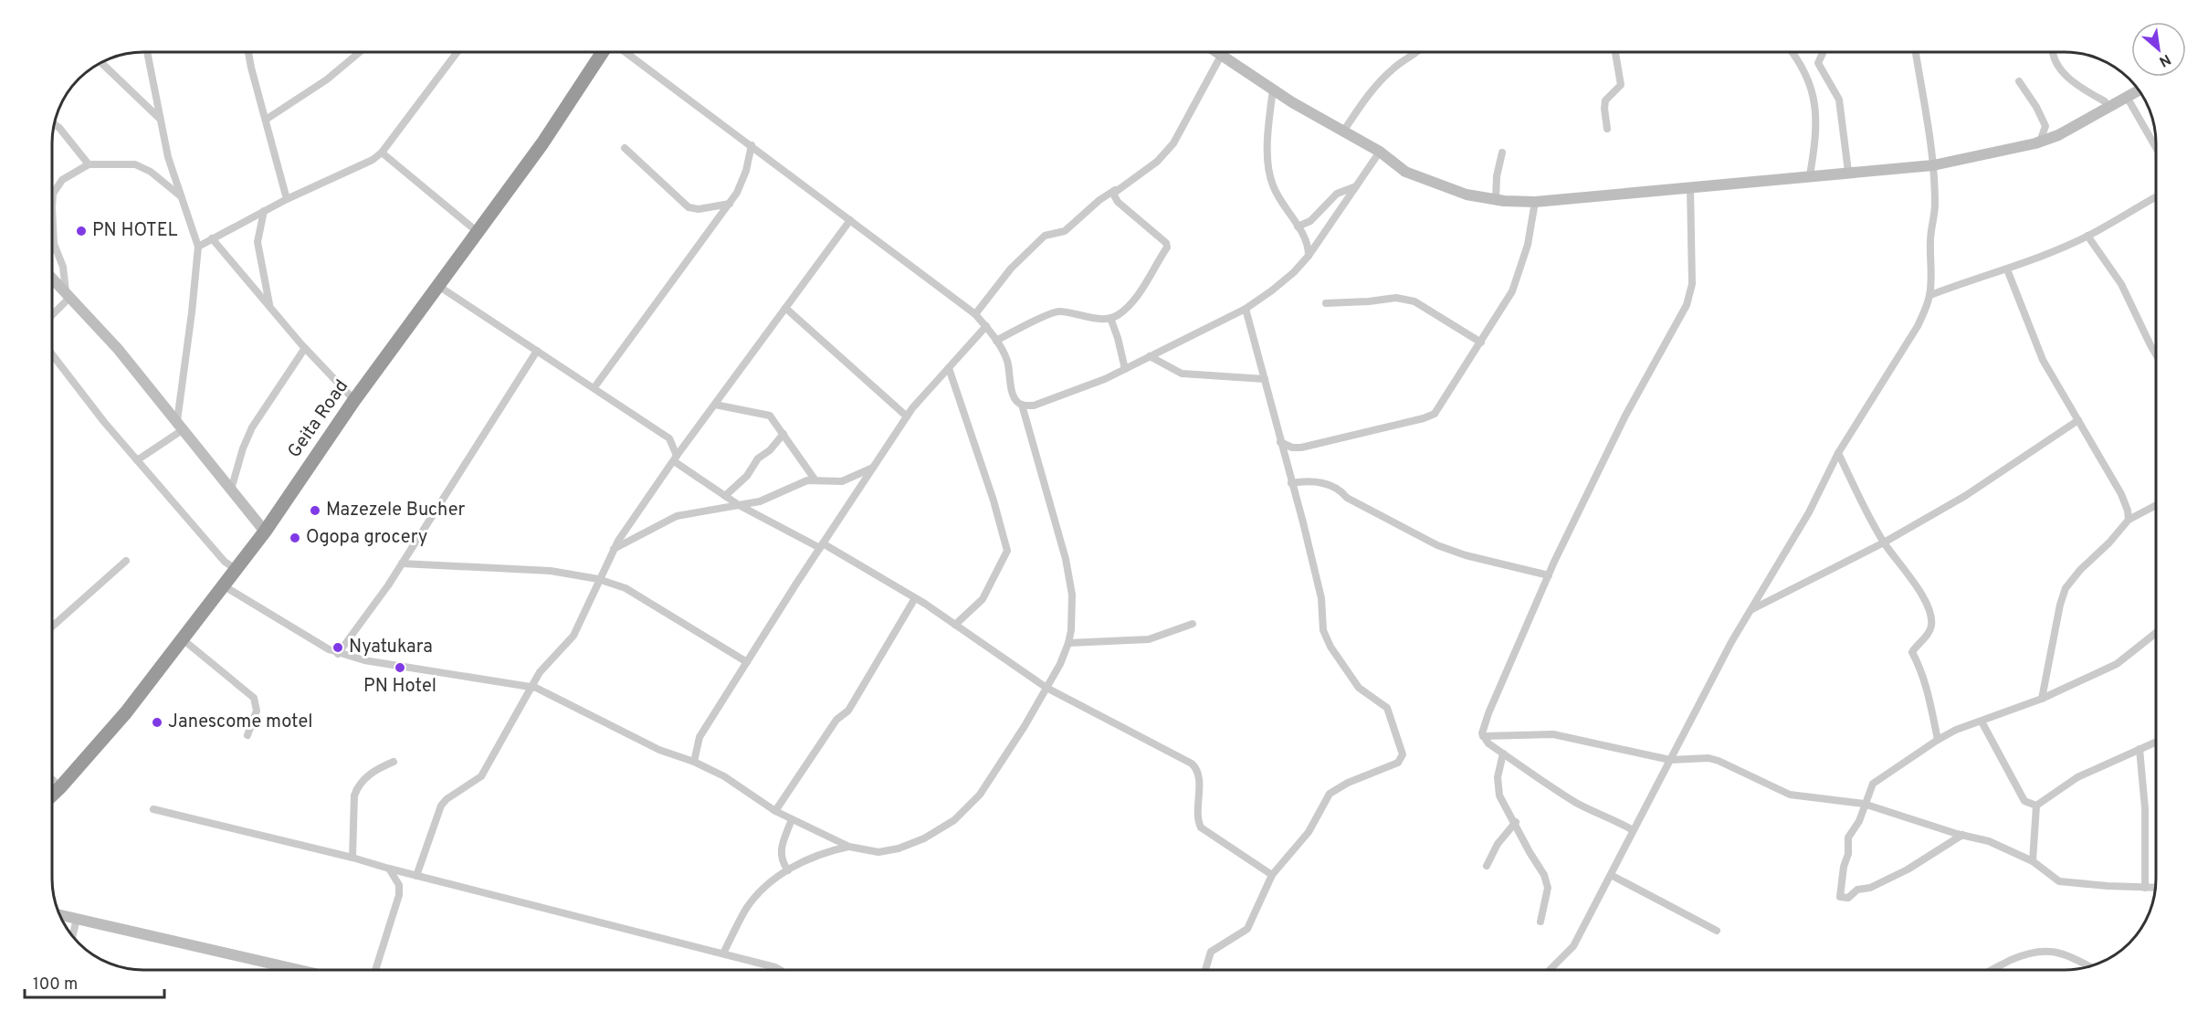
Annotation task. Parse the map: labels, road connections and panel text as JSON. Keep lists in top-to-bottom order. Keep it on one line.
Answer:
{"streets":{"highway":["Geita Road"]},"places":["PN HOTEL","Mazezele Bucher","Ogopa grocery","Nyatukara","PN Hotel","Janescome motel"],"scale_bar":"100 m","north":"bottom right"}
